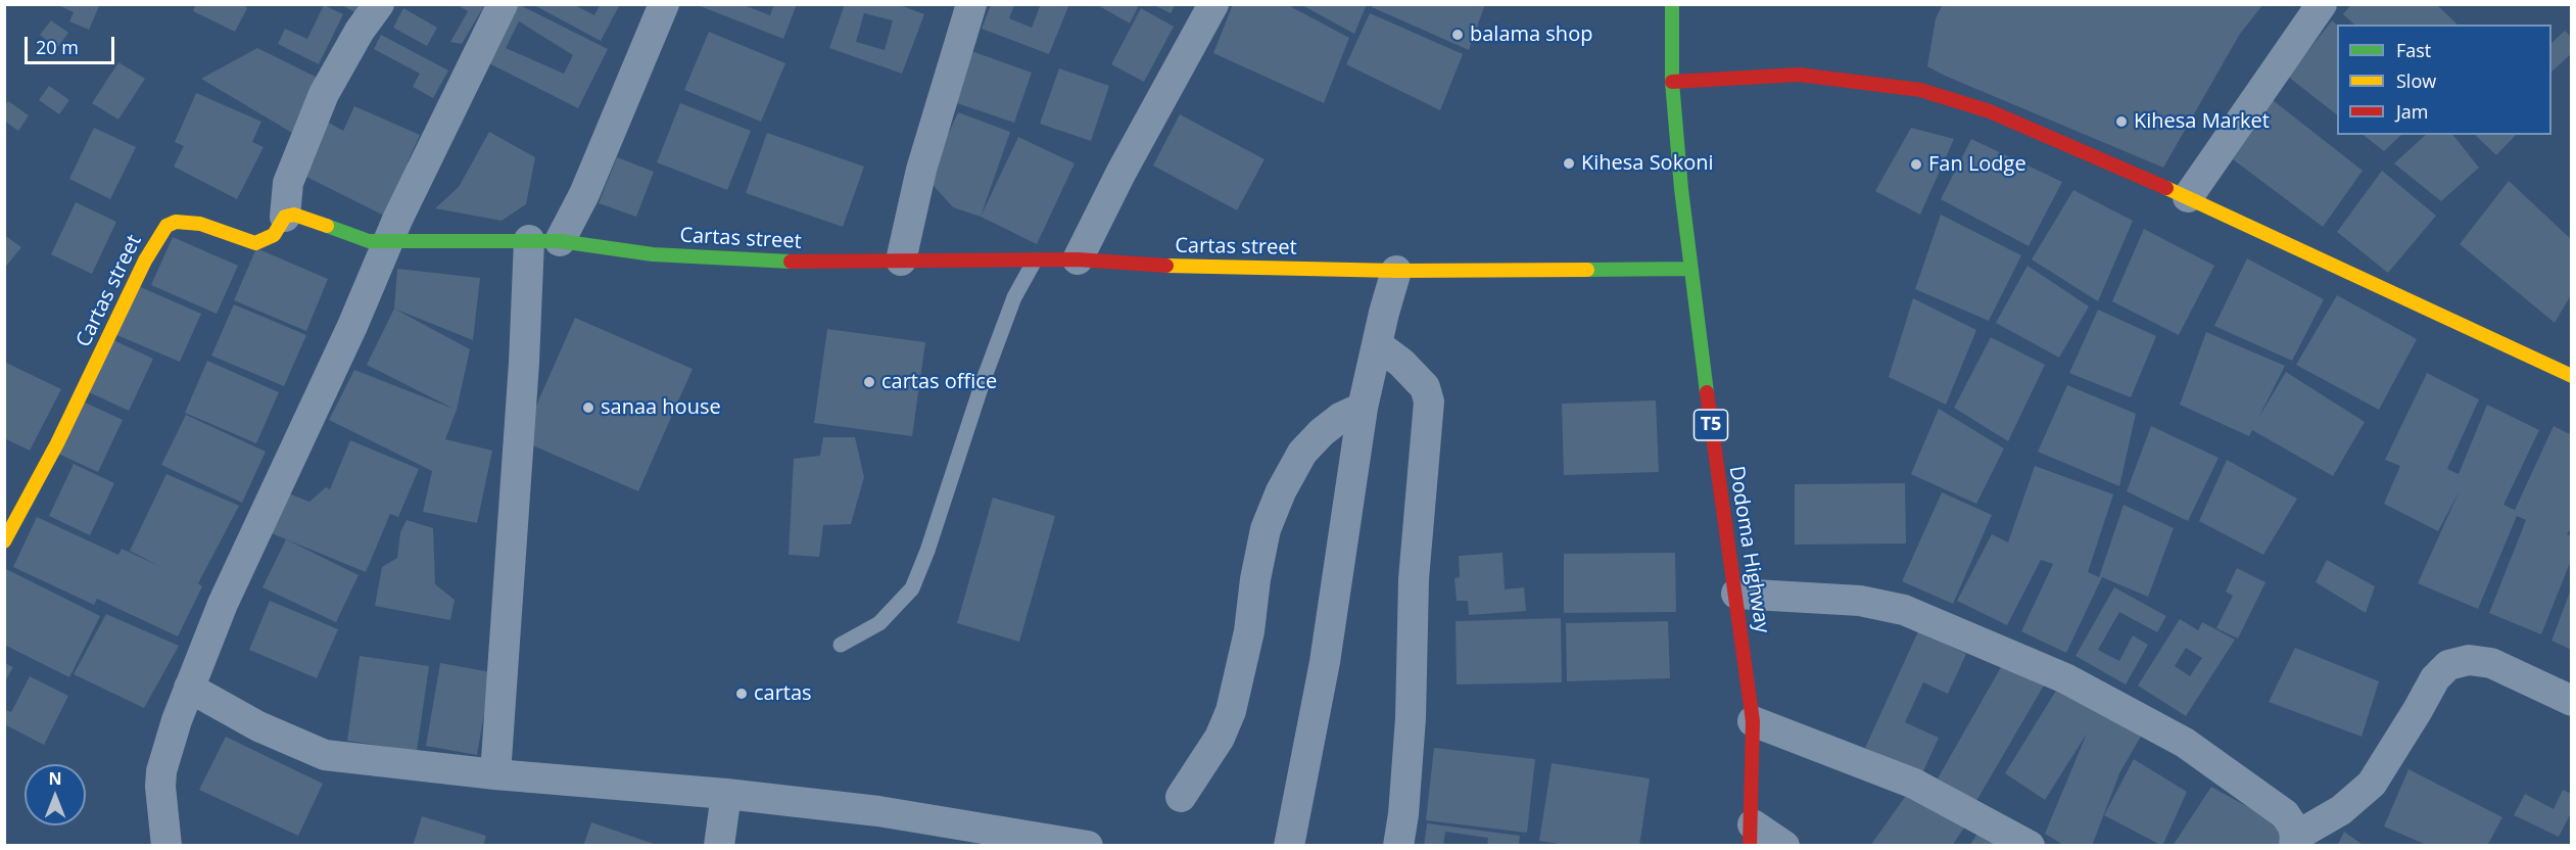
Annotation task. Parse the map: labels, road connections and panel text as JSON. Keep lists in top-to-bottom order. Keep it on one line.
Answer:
{"streets":{"main road":["Cartas street","T5","Dodoma Highway"]},"crossings":[["Cartas street","Dodoma Highway"]],"places":["balama shop","Kihesa Market","Kihesa Sokoni","Fan Lodge","cartas office","sanaa house","cartas"],"legend":["Fast","Slow","Jam"],"scale_bar":"20 m","north":"top"}
